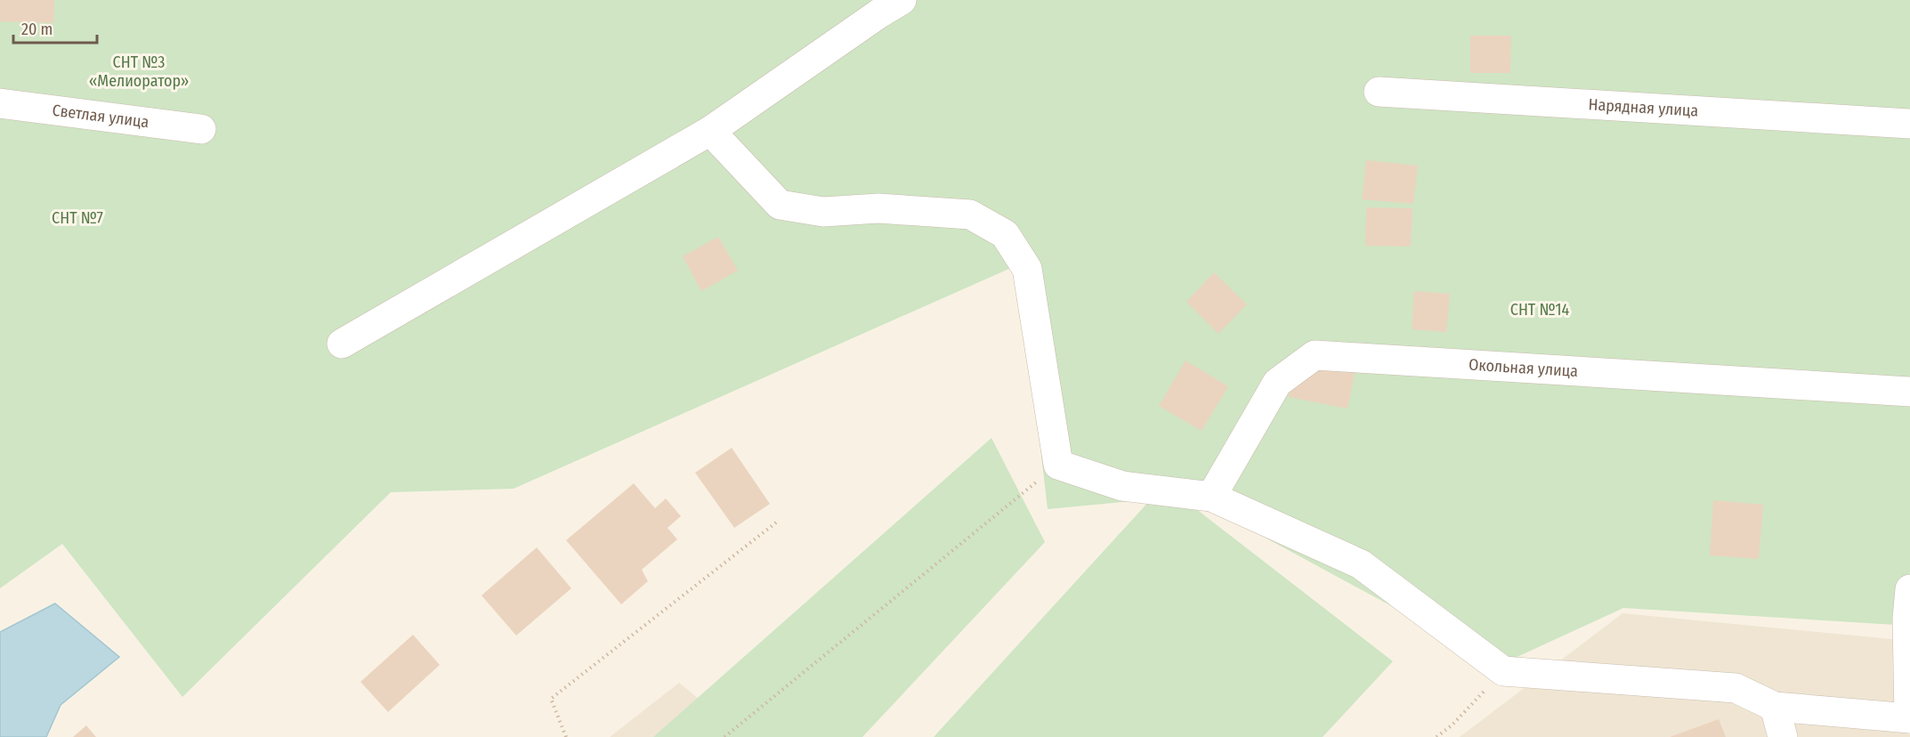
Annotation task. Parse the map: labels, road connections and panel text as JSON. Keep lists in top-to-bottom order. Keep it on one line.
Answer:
{"streets":{"street":["Нарядная улица","Светлая улица","Окольная улица"]},"parks":["СНТ №3 «Мелиоратор»","СНТ №7","СНТ №14"],"scale_bar":"20 m"}
